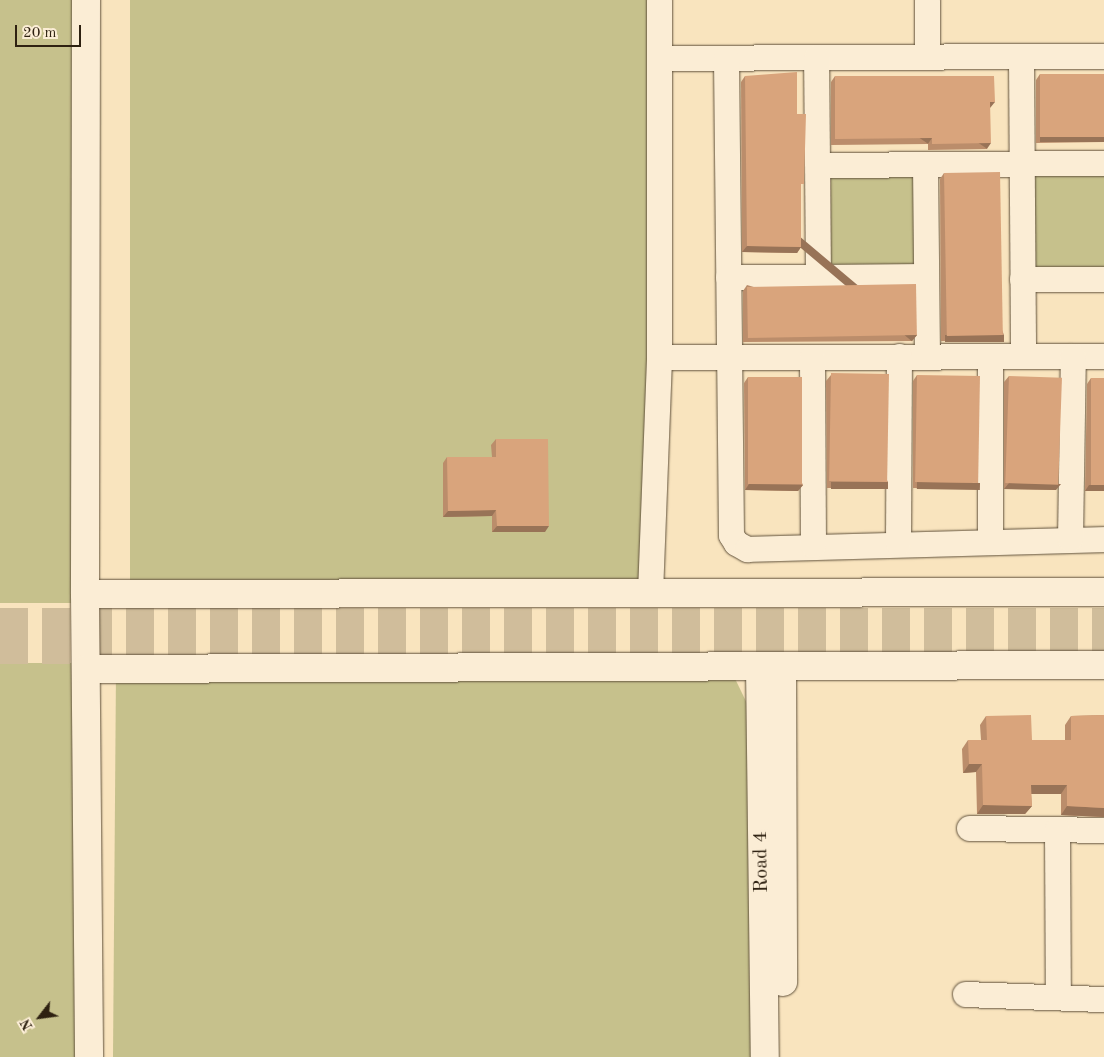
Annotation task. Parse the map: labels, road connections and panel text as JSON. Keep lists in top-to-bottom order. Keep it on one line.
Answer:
{"streets":{"street":["Road 4"]},"scale_bar":"20 m","north":"bottom left"}
